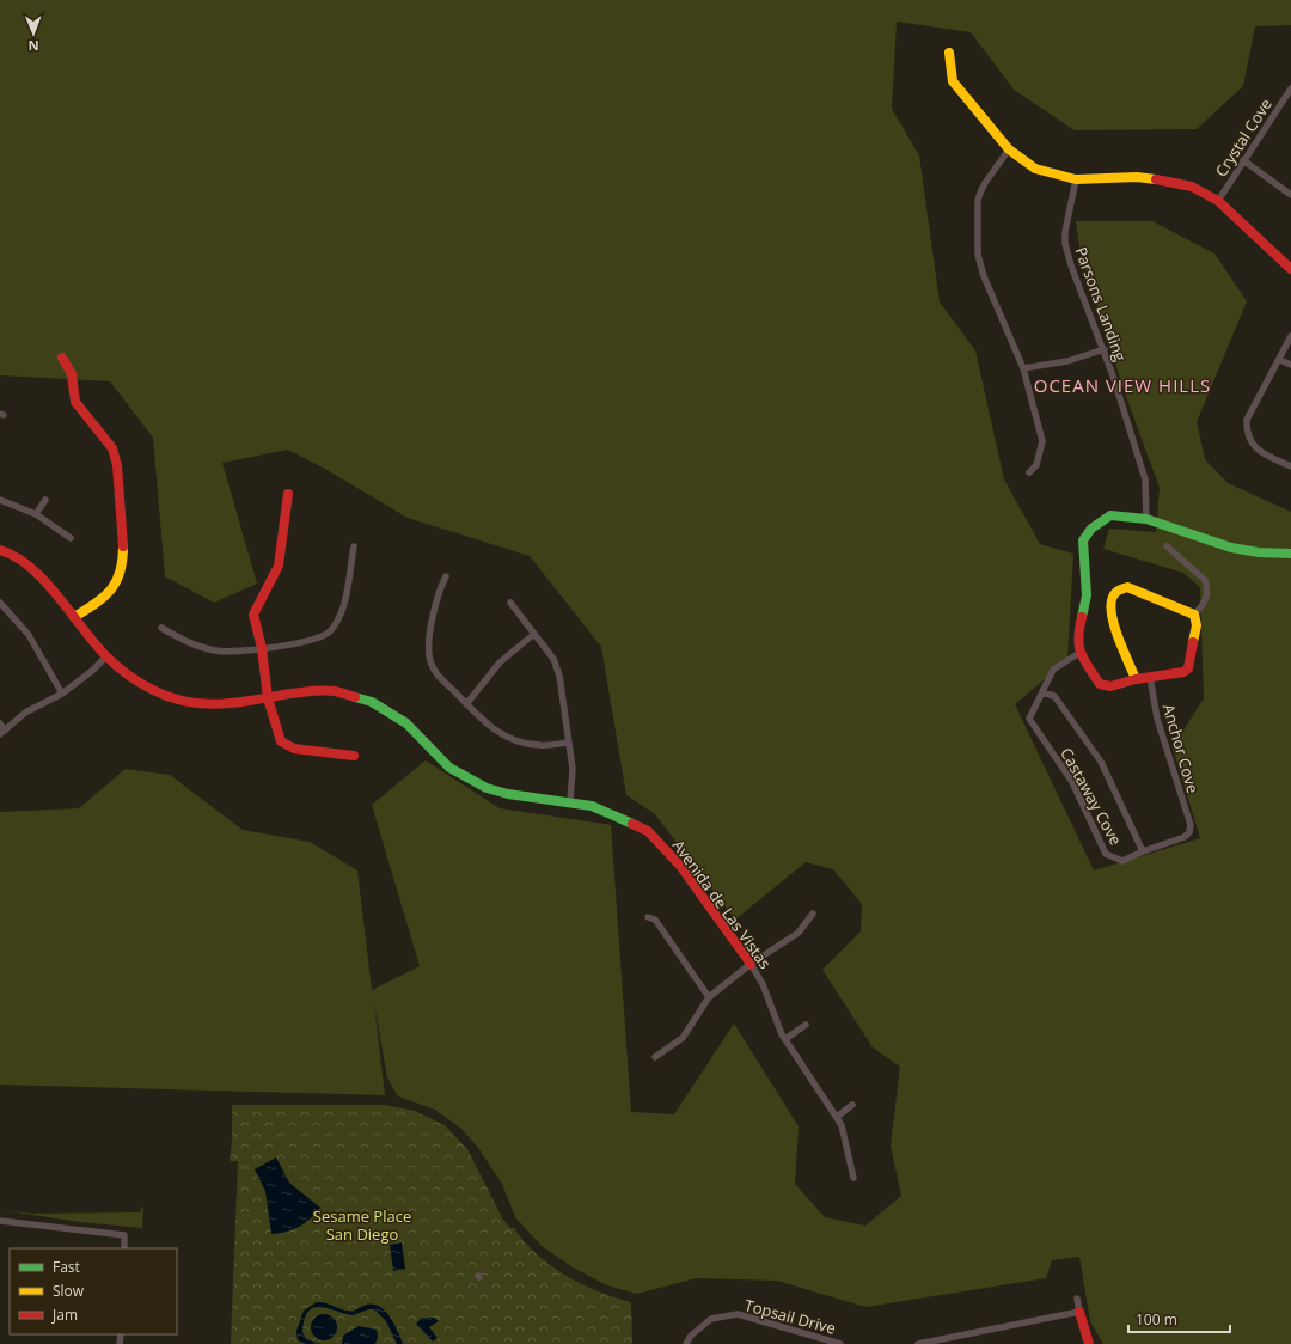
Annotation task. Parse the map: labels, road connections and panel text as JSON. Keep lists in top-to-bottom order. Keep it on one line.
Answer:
{"streets":{"street":["Crystal Cove","Parsons Landing","Anchor Cove","Castaway Cove","Avenida de Las Vistas","Topsail Drive"]},"crossings":[["Anchor Cove","Castaway Cove"]],"districts":["OCEAN VIEW HILLS"],"parks":["Sesame Place San Diego"],"legend":["Fast","Slow","Jam"],"scale_bar":"100 m","north":"bottom"}
